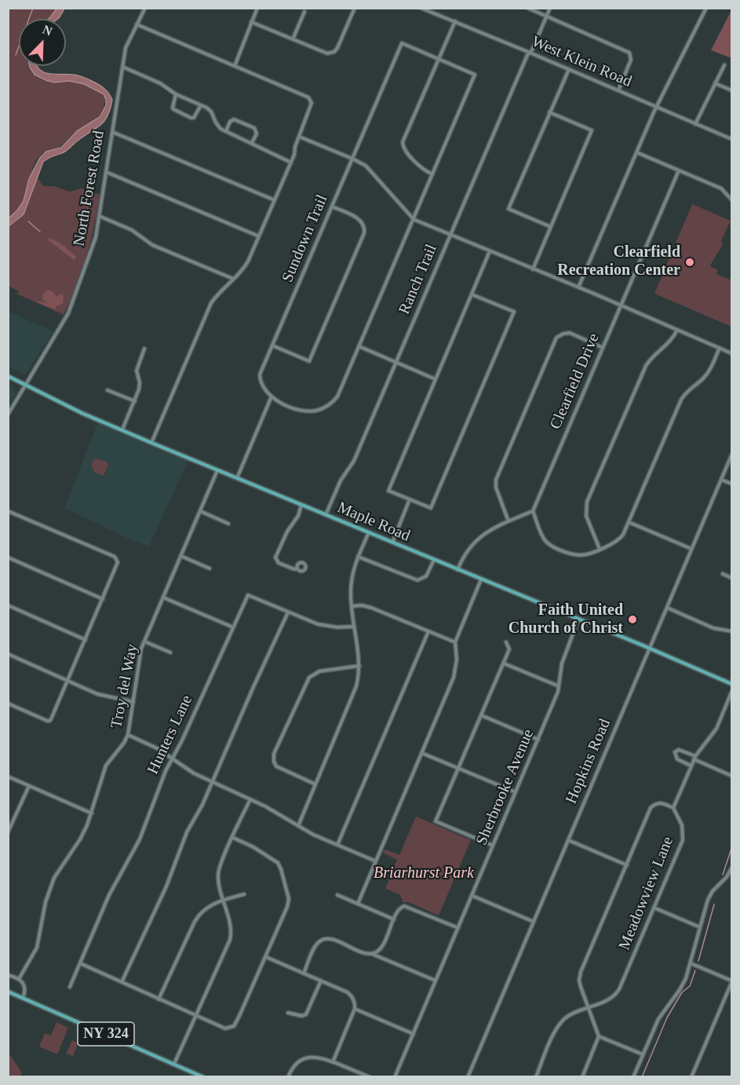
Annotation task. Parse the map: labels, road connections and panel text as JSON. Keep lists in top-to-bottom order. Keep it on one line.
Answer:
{"streets":{"main road":["Maple Road","NY 324"],"street":["West Klein Road","North Forest Road","Sundown Trail","Ranch Trail","Clearfield Drive","Troy del Way","Hunters Lane","Hopkins Road","Sherbrooke Avenue","Meadowview Lane"]},"crossings":[["West Klein Road","Ranch Trail"],["North Forest Road","Maple Road"],["Ranch Trail","Maple Road"],["Maple Road","Troy del Way"],["Maple Road","Hopkins Road"],["Maple Road","Sherbrooke Avenue"]],"parks":["Briarhurst Park"],"places":["Clearfield Recreation Center","Faith United Church of Christ"],"north":"top right"}
